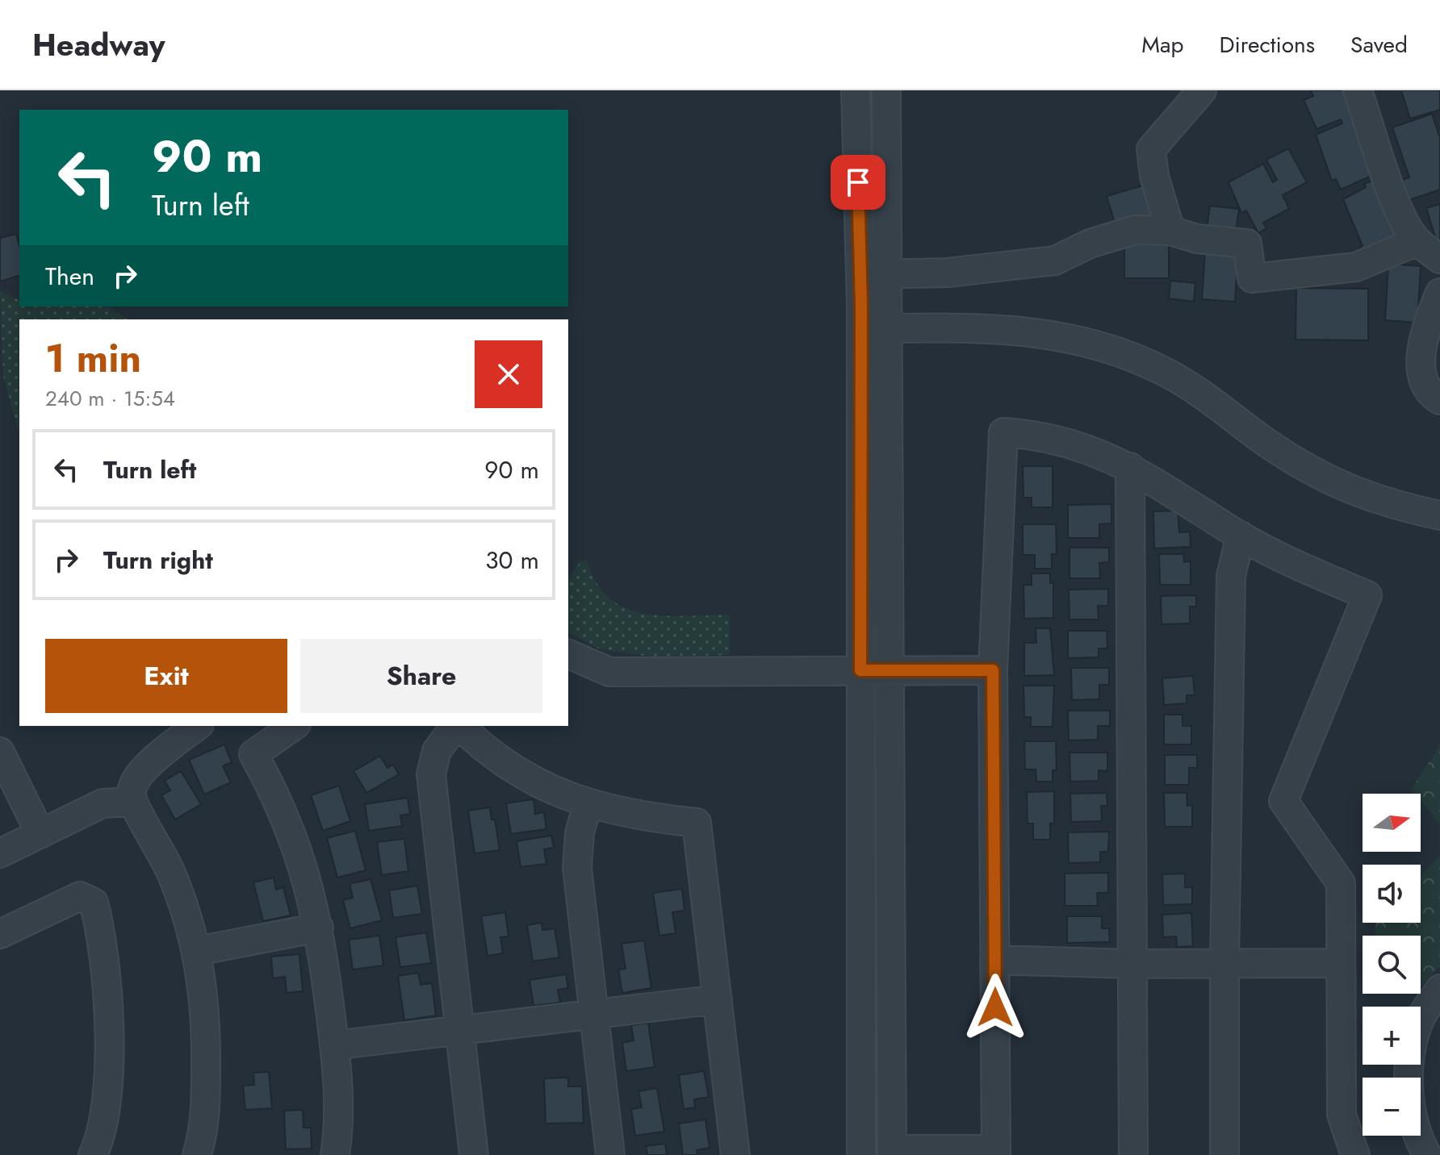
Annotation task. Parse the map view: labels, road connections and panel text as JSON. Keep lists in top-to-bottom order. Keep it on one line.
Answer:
{"north":"right","page":{"header":"Headway","nav":["Map","Directions","Saved"],"turn":["90 m","Turn left"],"then":"Then","heading":["1 min","240 m · 15:54"],"list":[{"name":"Turn left","value":"90 m"},{"name":"Turn right","value":"30 m"}],"buttons":["Exit","Share"],"map_buttons":["+","−"]}}
